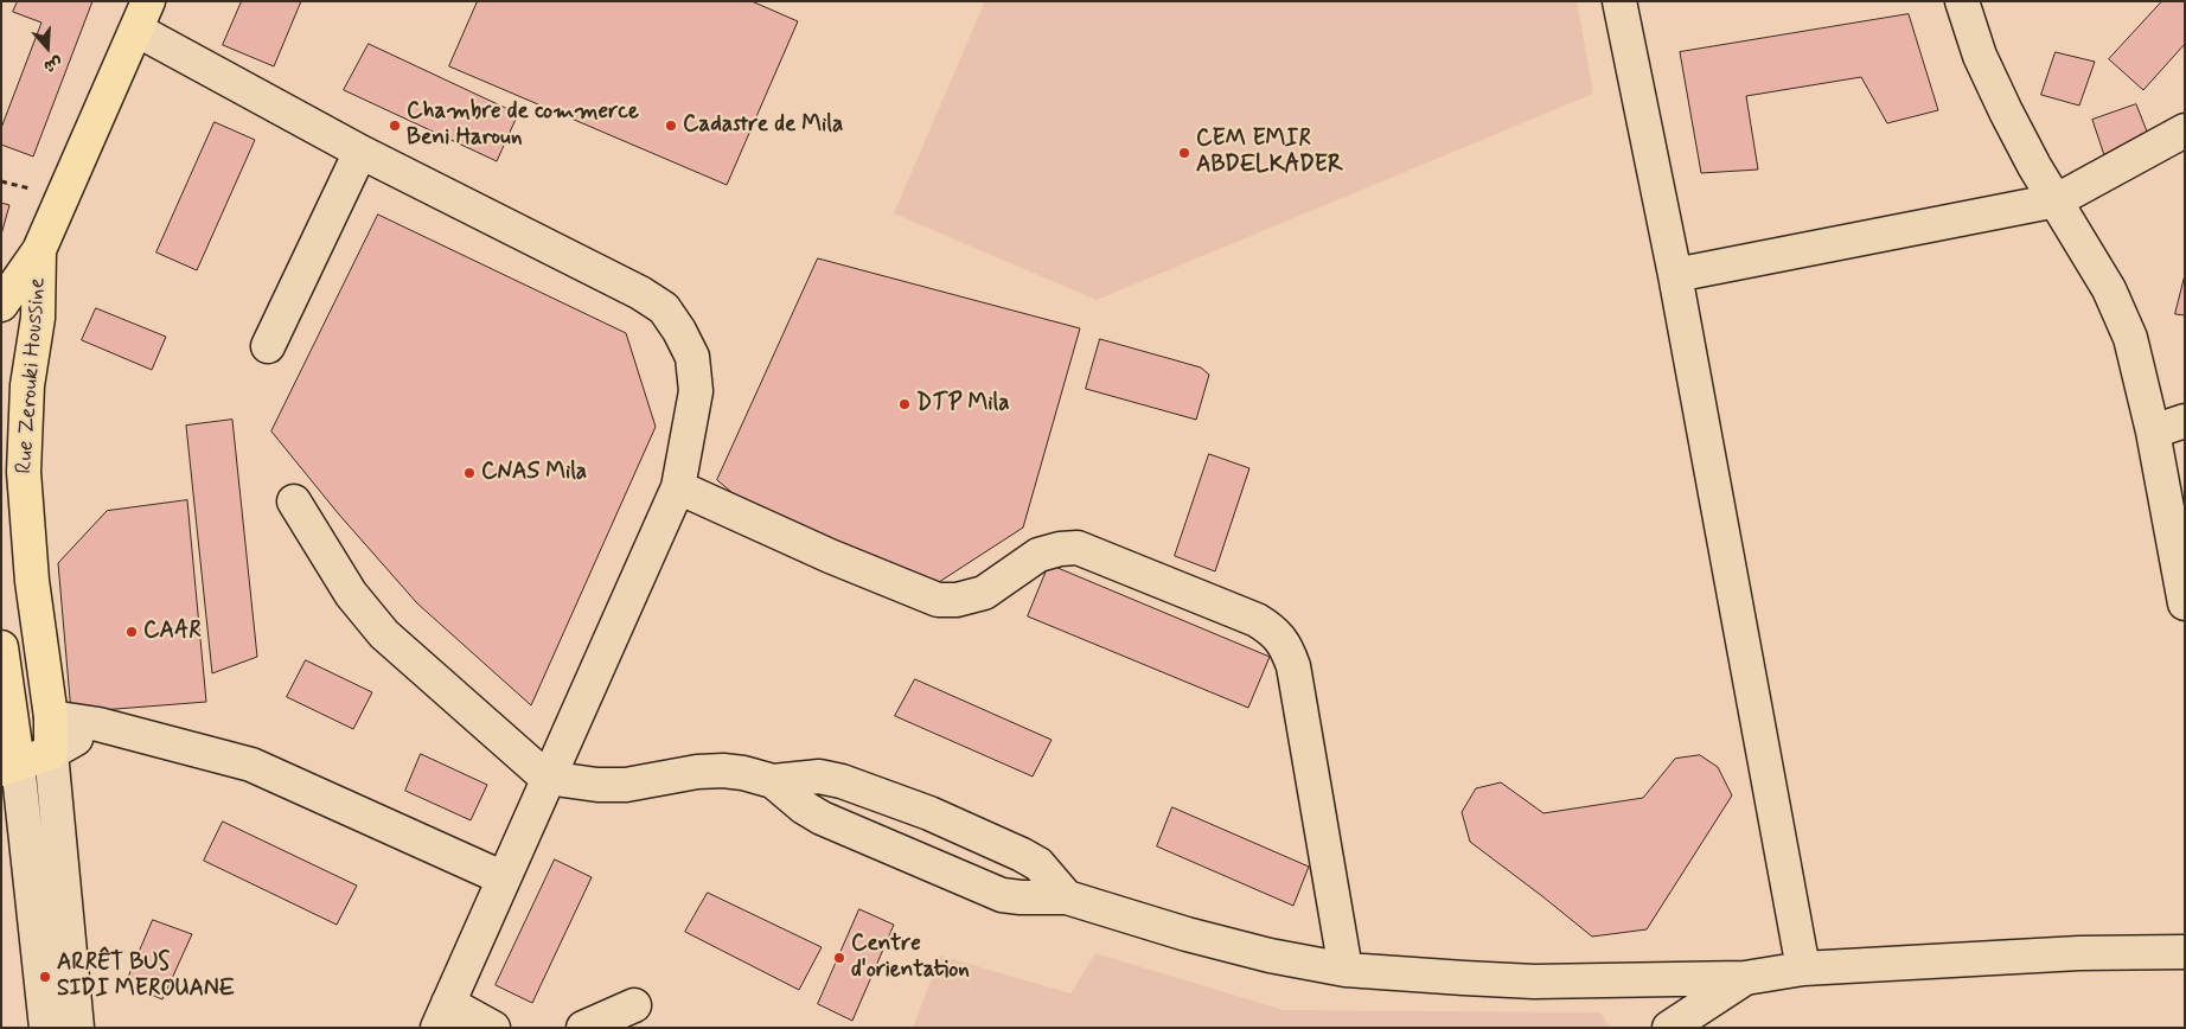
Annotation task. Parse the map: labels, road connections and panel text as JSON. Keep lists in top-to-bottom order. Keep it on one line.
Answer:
{"streets":{"main road":["Rue Zerouki Houssine"]},"places":["Chambre de commerce Beni Haroun","Cadastre de Mila","CEM EMIR ABDELKADER","DTP Mila","CNAS Mila","CAAR","Centre d'orientation","ARRÊT BUS SIDI MEROUANE"],"north":"bottom"}
